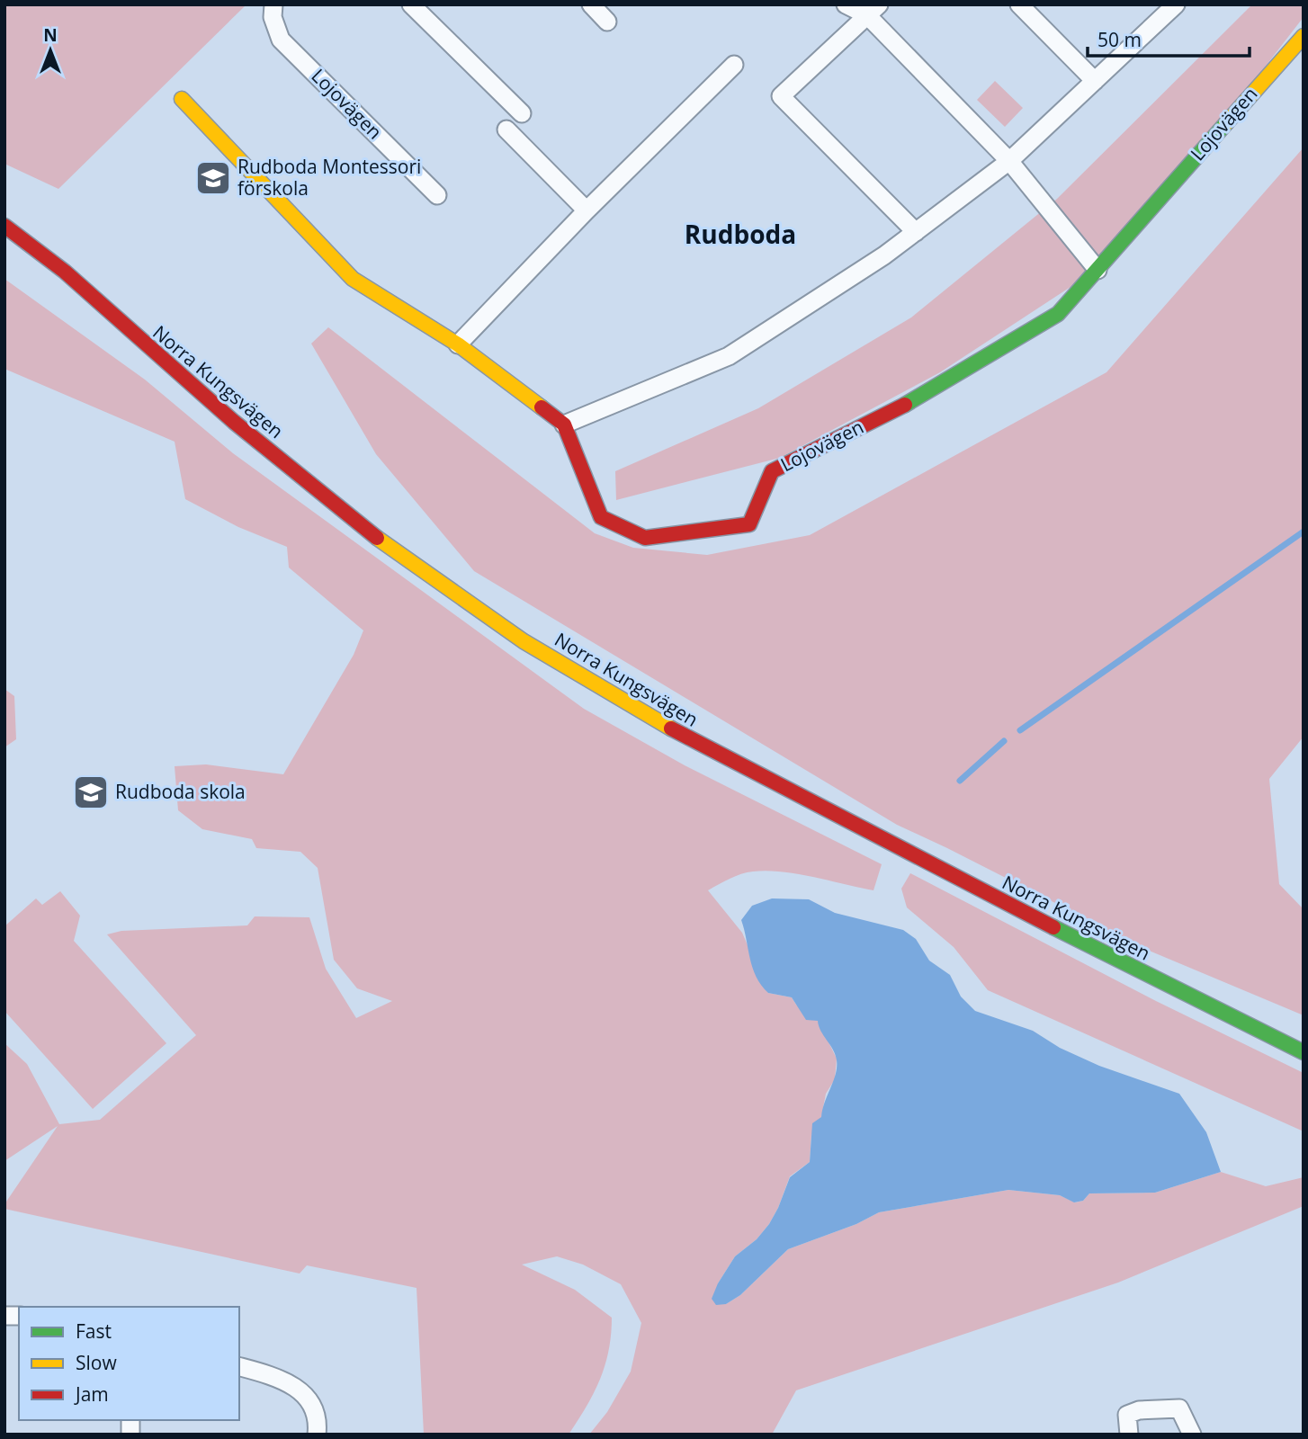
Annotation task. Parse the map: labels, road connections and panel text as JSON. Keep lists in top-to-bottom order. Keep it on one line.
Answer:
{"streets":{"main road":["Lojovägen","Norra Kungsvägen"]},"districts":["Rudboda"],"places":{"school or university":["Rudboda Montessori förskola","Rudboda skola"]},"legend":["Fast","Slow","Jam"],"scale_bar":"50 m","north":"top"}
